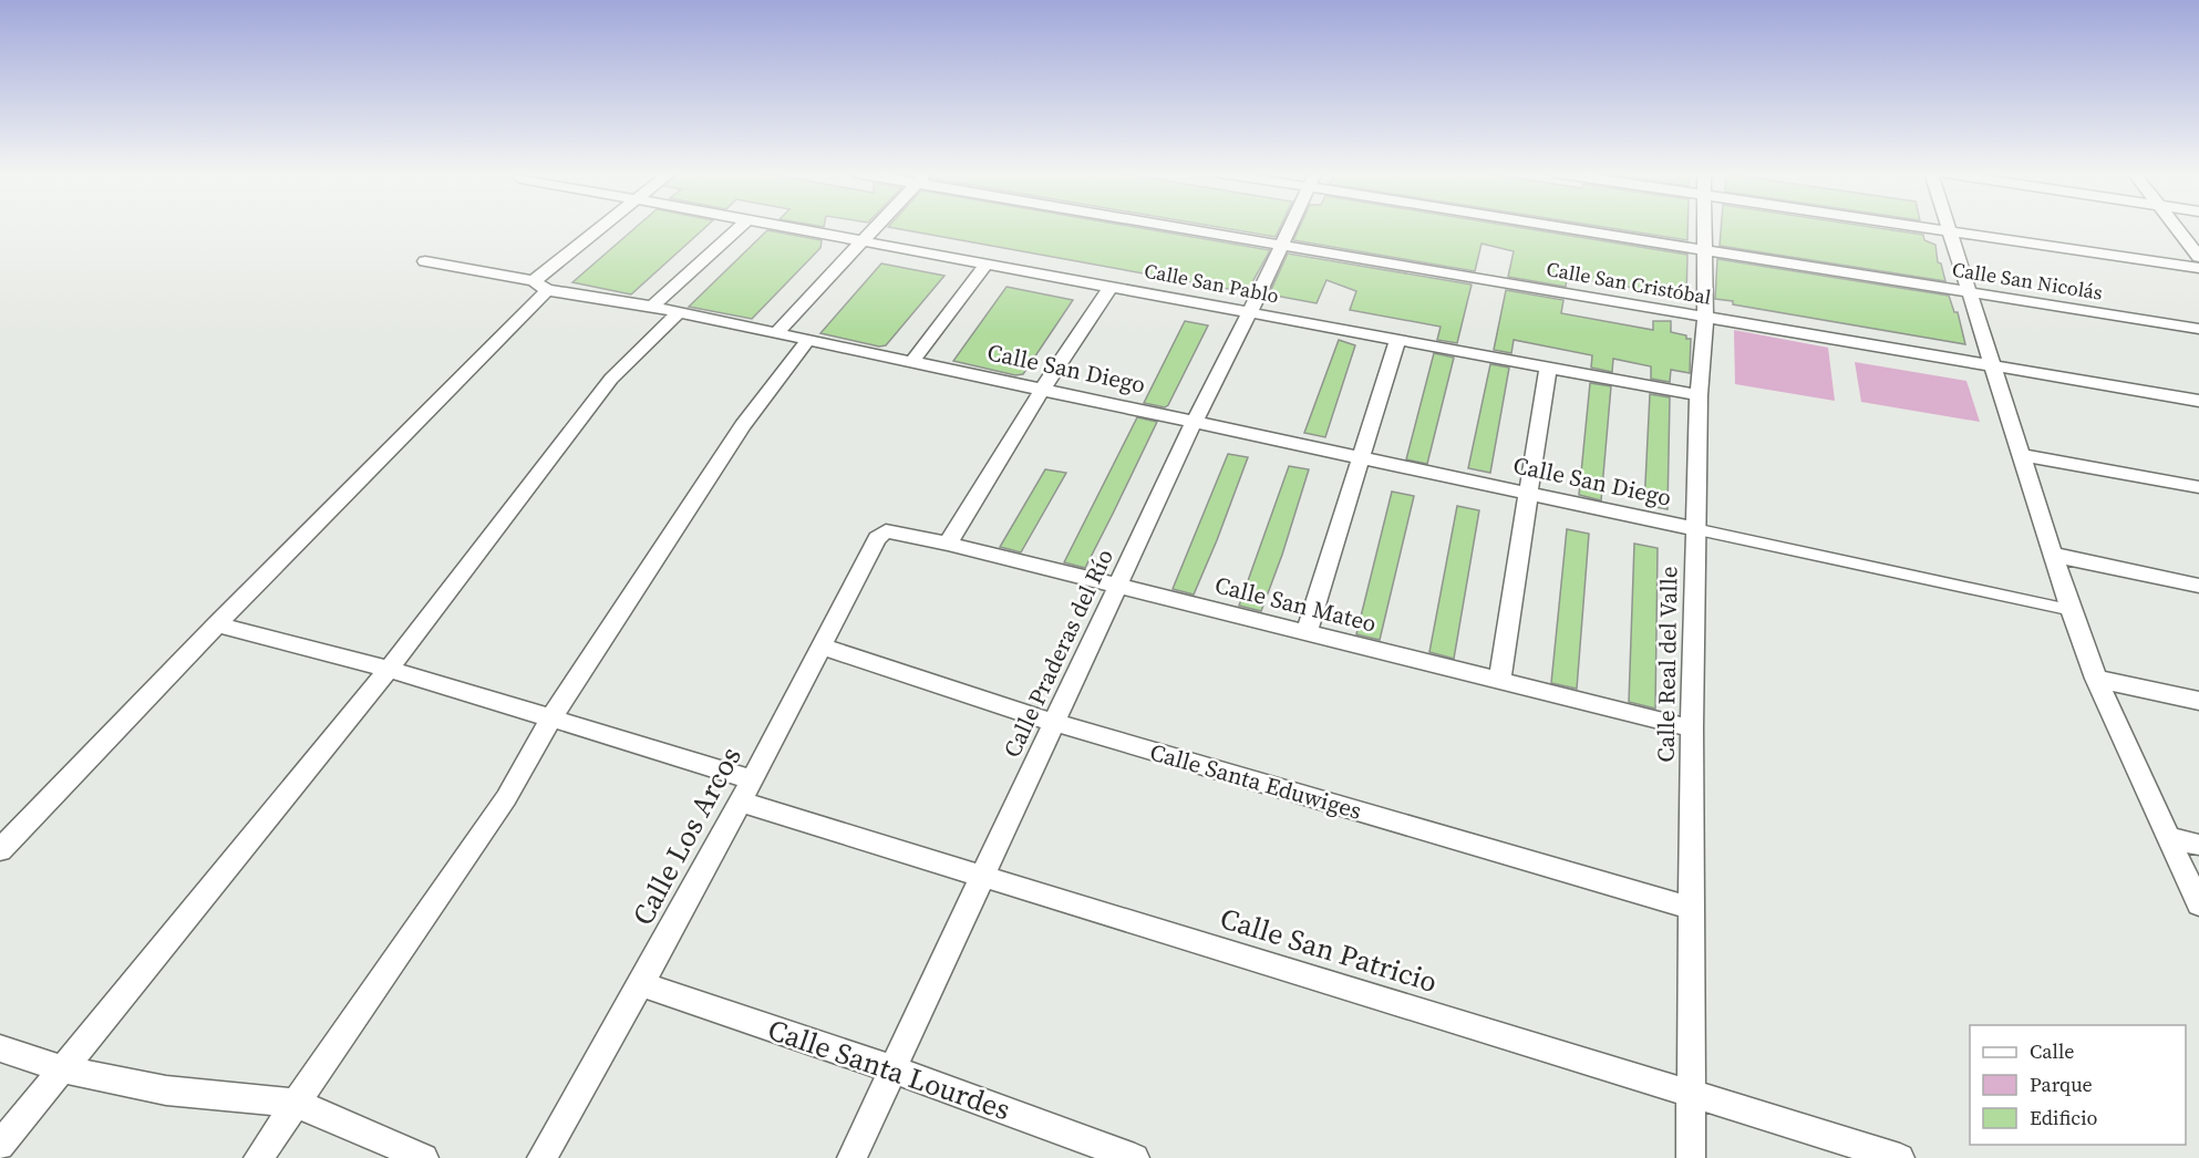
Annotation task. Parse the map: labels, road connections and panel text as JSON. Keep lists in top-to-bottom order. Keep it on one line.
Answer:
{"streets":{"street":["Calle San Nicolás","Calle San Pablo","Calle San Cristóbal","Calle San Diego","Calle San Mateo","Calle Praderas del Río","Calle Real del Valle","Calle Santa Eduwiges","Calle Los Arcos","Calle San Patricio","Calle Santa Lourdes"]},"crossings":[["Calle San Nicolás","Calle Real del Valle"],["Calle San Pablo","Calle Praderas del Río"],["Calle San Pablo","Calle Real del Valle"],["Calle San Cristóbal","Calle Praderas del Río"],["Calle San Cristóbal","Calle Real del Valle"],["Calle San Diego","Calle Praderas del Río"],["Calle San Diego","Calle Real del Valle"],["Calle San Mateo","Calle Praderas del Río"],["Calle San Mateo","Calle Real del Valle"],["Calle San Mateo","Calle Los Arcos"],["Calle Praderas del Río","Calle Santa Eduwiges"],["Calle Praderas del Río","Calle San Patricio"],["Calle Praderas del Río","Calle Santa Lourdes"],["Calle Real del Valle","Calle Santa Eduwiges"],["Calle Real del Valle","Calle San Patricio"],["Calle Santa Eduwiges","Calle Los Arcos"],["Calle Los Arcos","Calle San Patricio"],["Calle Los Arcos","Calle Santa Lourdes"]],"legend":["Calle","Parque","Edificio"]}
